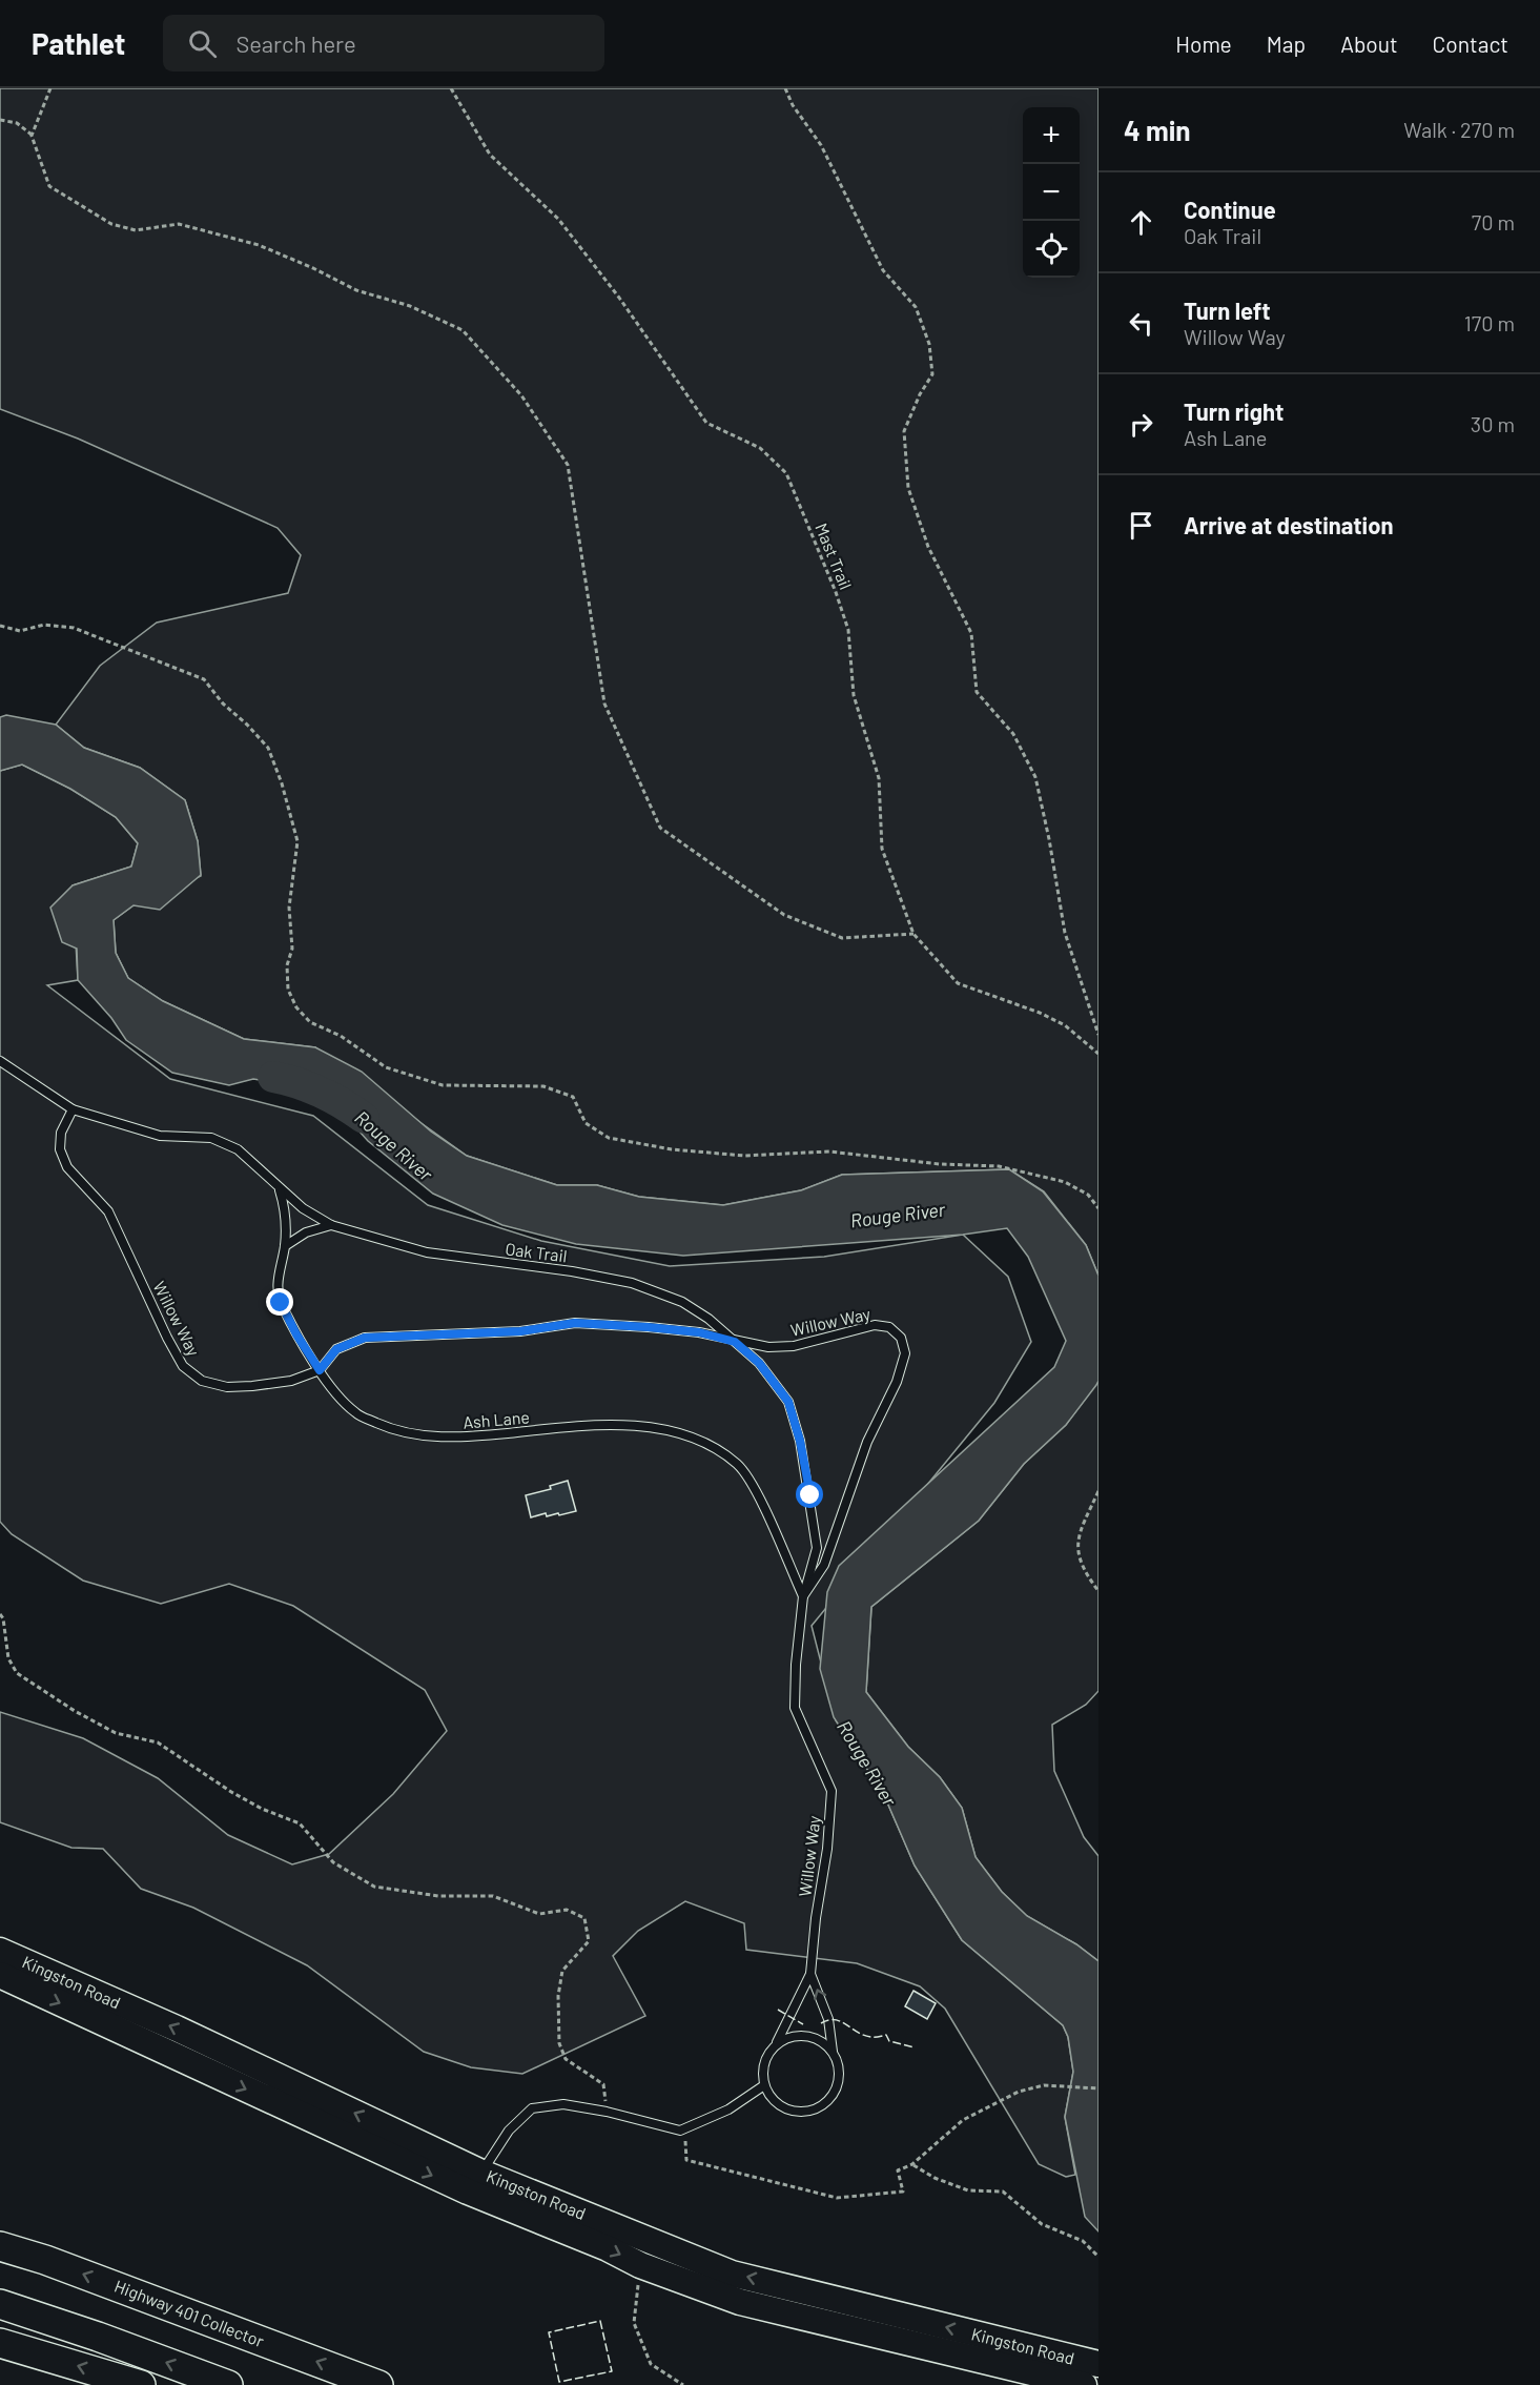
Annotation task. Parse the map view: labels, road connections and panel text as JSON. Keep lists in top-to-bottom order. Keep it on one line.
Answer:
{"streets":{"highway":["Highway 401 Collector"],"main road":["Kingston Road"],"lane":["Oak Trail","Willow Way","Ash Lane"],"path":["Mast Trail"]},"crossings":[["Oak Trail","Willow Way"],["Oak Trail","Ash Lane"],["Willow Way","Ash Lane"]],"water":["Rouge River"],"page":{"header":"Pathlet","search":"Search here","nav":["Home","Map","About","Contact"],"heading":["4 min","Walk · 270 m"],"map_buttons":["+","−"],"list":[["Continue","Oak Trail","70 m"],["Turn left","Willow Way","170 m"],["Turn right","Ash Lane","30 m"],"Arrive at destination"]}}
